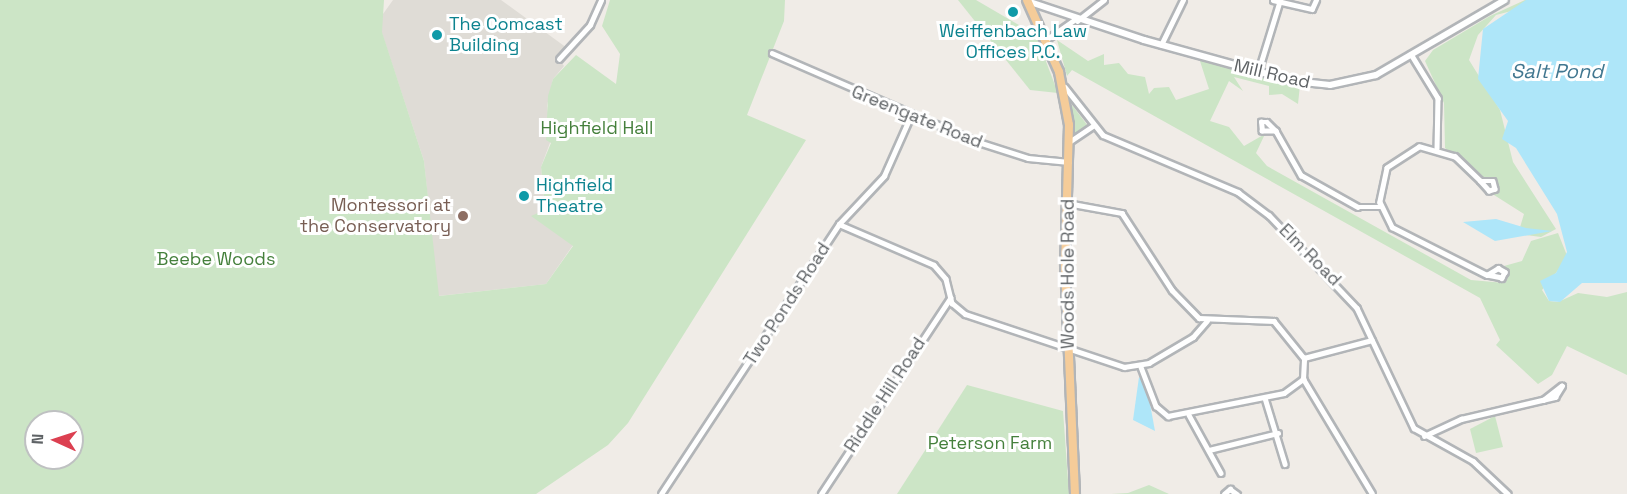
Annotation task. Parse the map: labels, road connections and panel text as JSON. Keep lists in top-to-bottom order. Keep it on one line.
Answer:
{"streets":{"highway":["Woods Hole Road"],"street":["Mill Road","Greengate Road","Elm Road","Two Ponds Road","Riddle Hill Road"]},"crossings":[["Mill Road","Woods Hole Road"],["Greengate Road","Woods Hole Road"],["Greengate Road","Two Ponds Road"],["Elm Road","Woods Hole Road"]],"water":["Salt Pond"],"parks":["Highfield Hall","Beebe Woods","Peterson Farm"],"places":["Weiffenbach Law Offices P.C.","The Comcast Building","Highfield Theatre","Montessori at the Conservatory"],"north":"left"}
